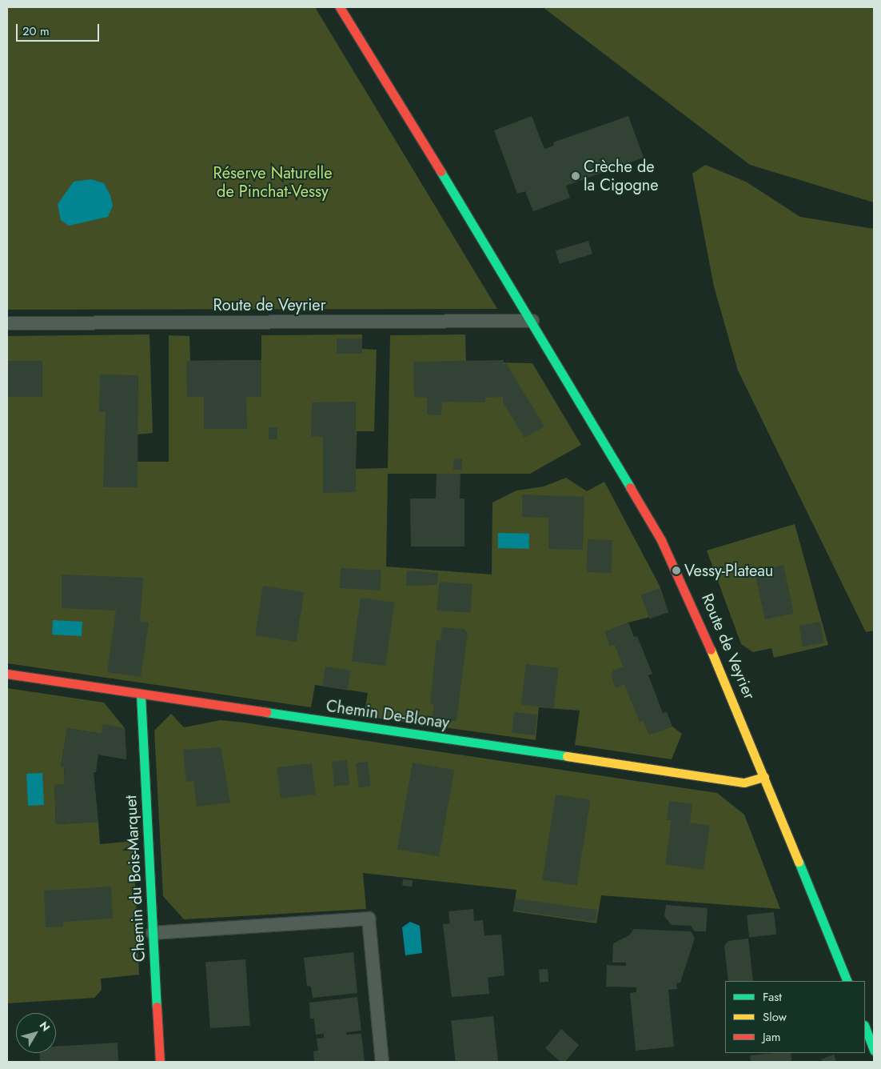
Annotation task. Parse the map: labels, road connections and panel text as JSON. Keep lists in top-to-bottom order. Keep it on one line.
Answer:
{"streets":{"street":["Route de Veyrier","Chemin De-Blonay","Chemin du Bois-Marquet"]},"crossings":[["Route de Veyrier","Chemin De-Blonay"],["Chemin De-Blonay","Chemin du Bois-Marquet"]],"parks":["Réserve Naturelle de Pinchat-Vessy"],"places":["Crèche de la Cigogne","Vessy-Plateau"],"legend":["Fast","Slow","Jam"],"scale_bar":"20 m","north":"top right"}
